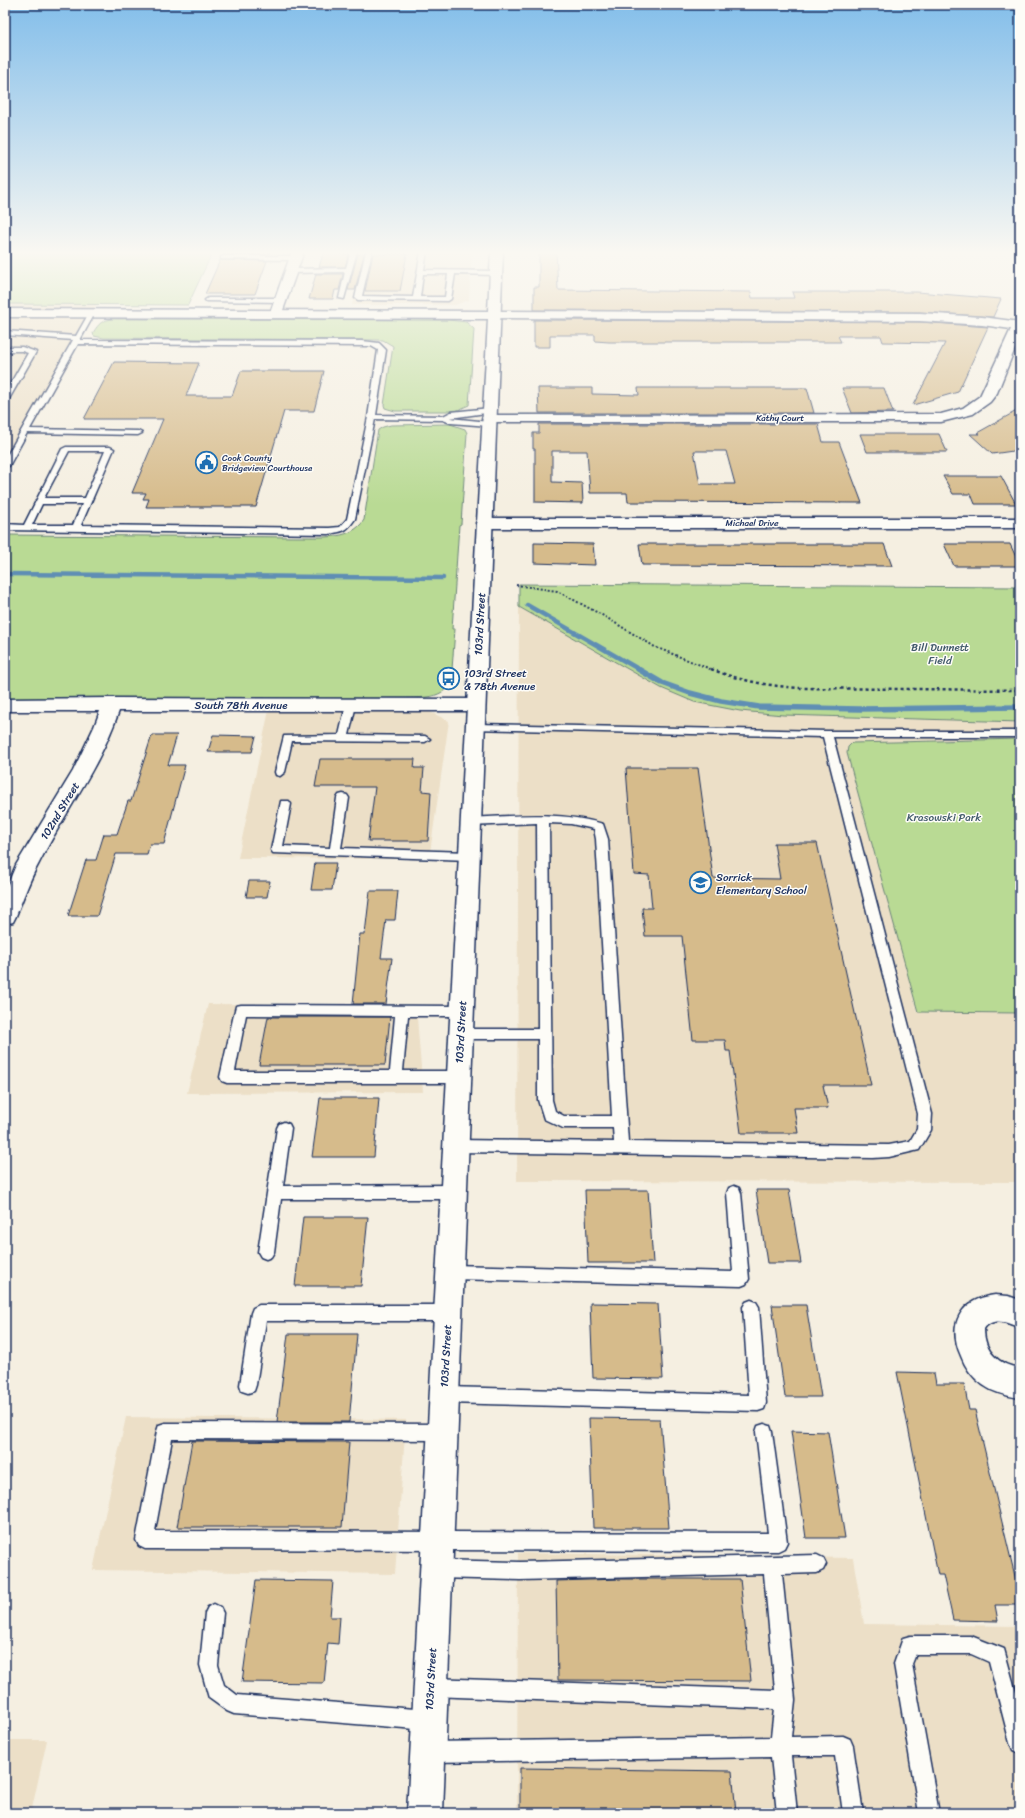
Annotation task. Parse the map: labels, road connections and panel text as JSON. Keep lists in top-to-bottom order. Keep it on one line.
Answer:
{"streets":{"street":["Kathy Court","Michael Drive","103rd Street","South 78th Avenue","102nd Street"]},"crossings":[["Kathy Court","103rd Street"],["Michael Drive","103rd Street"],["103rd Street","South 78th Avenue"],["South 78th Avenue","102nd Street"]],"parks":["Bill Dunnett Field","Krasowski Park"],"places":{"public building":["Cook County Bridgeview Courthouse"],"bus stop":["103rd Street & 78th Avenue"],"school or university":["Sorrick Elementary School"]}}
